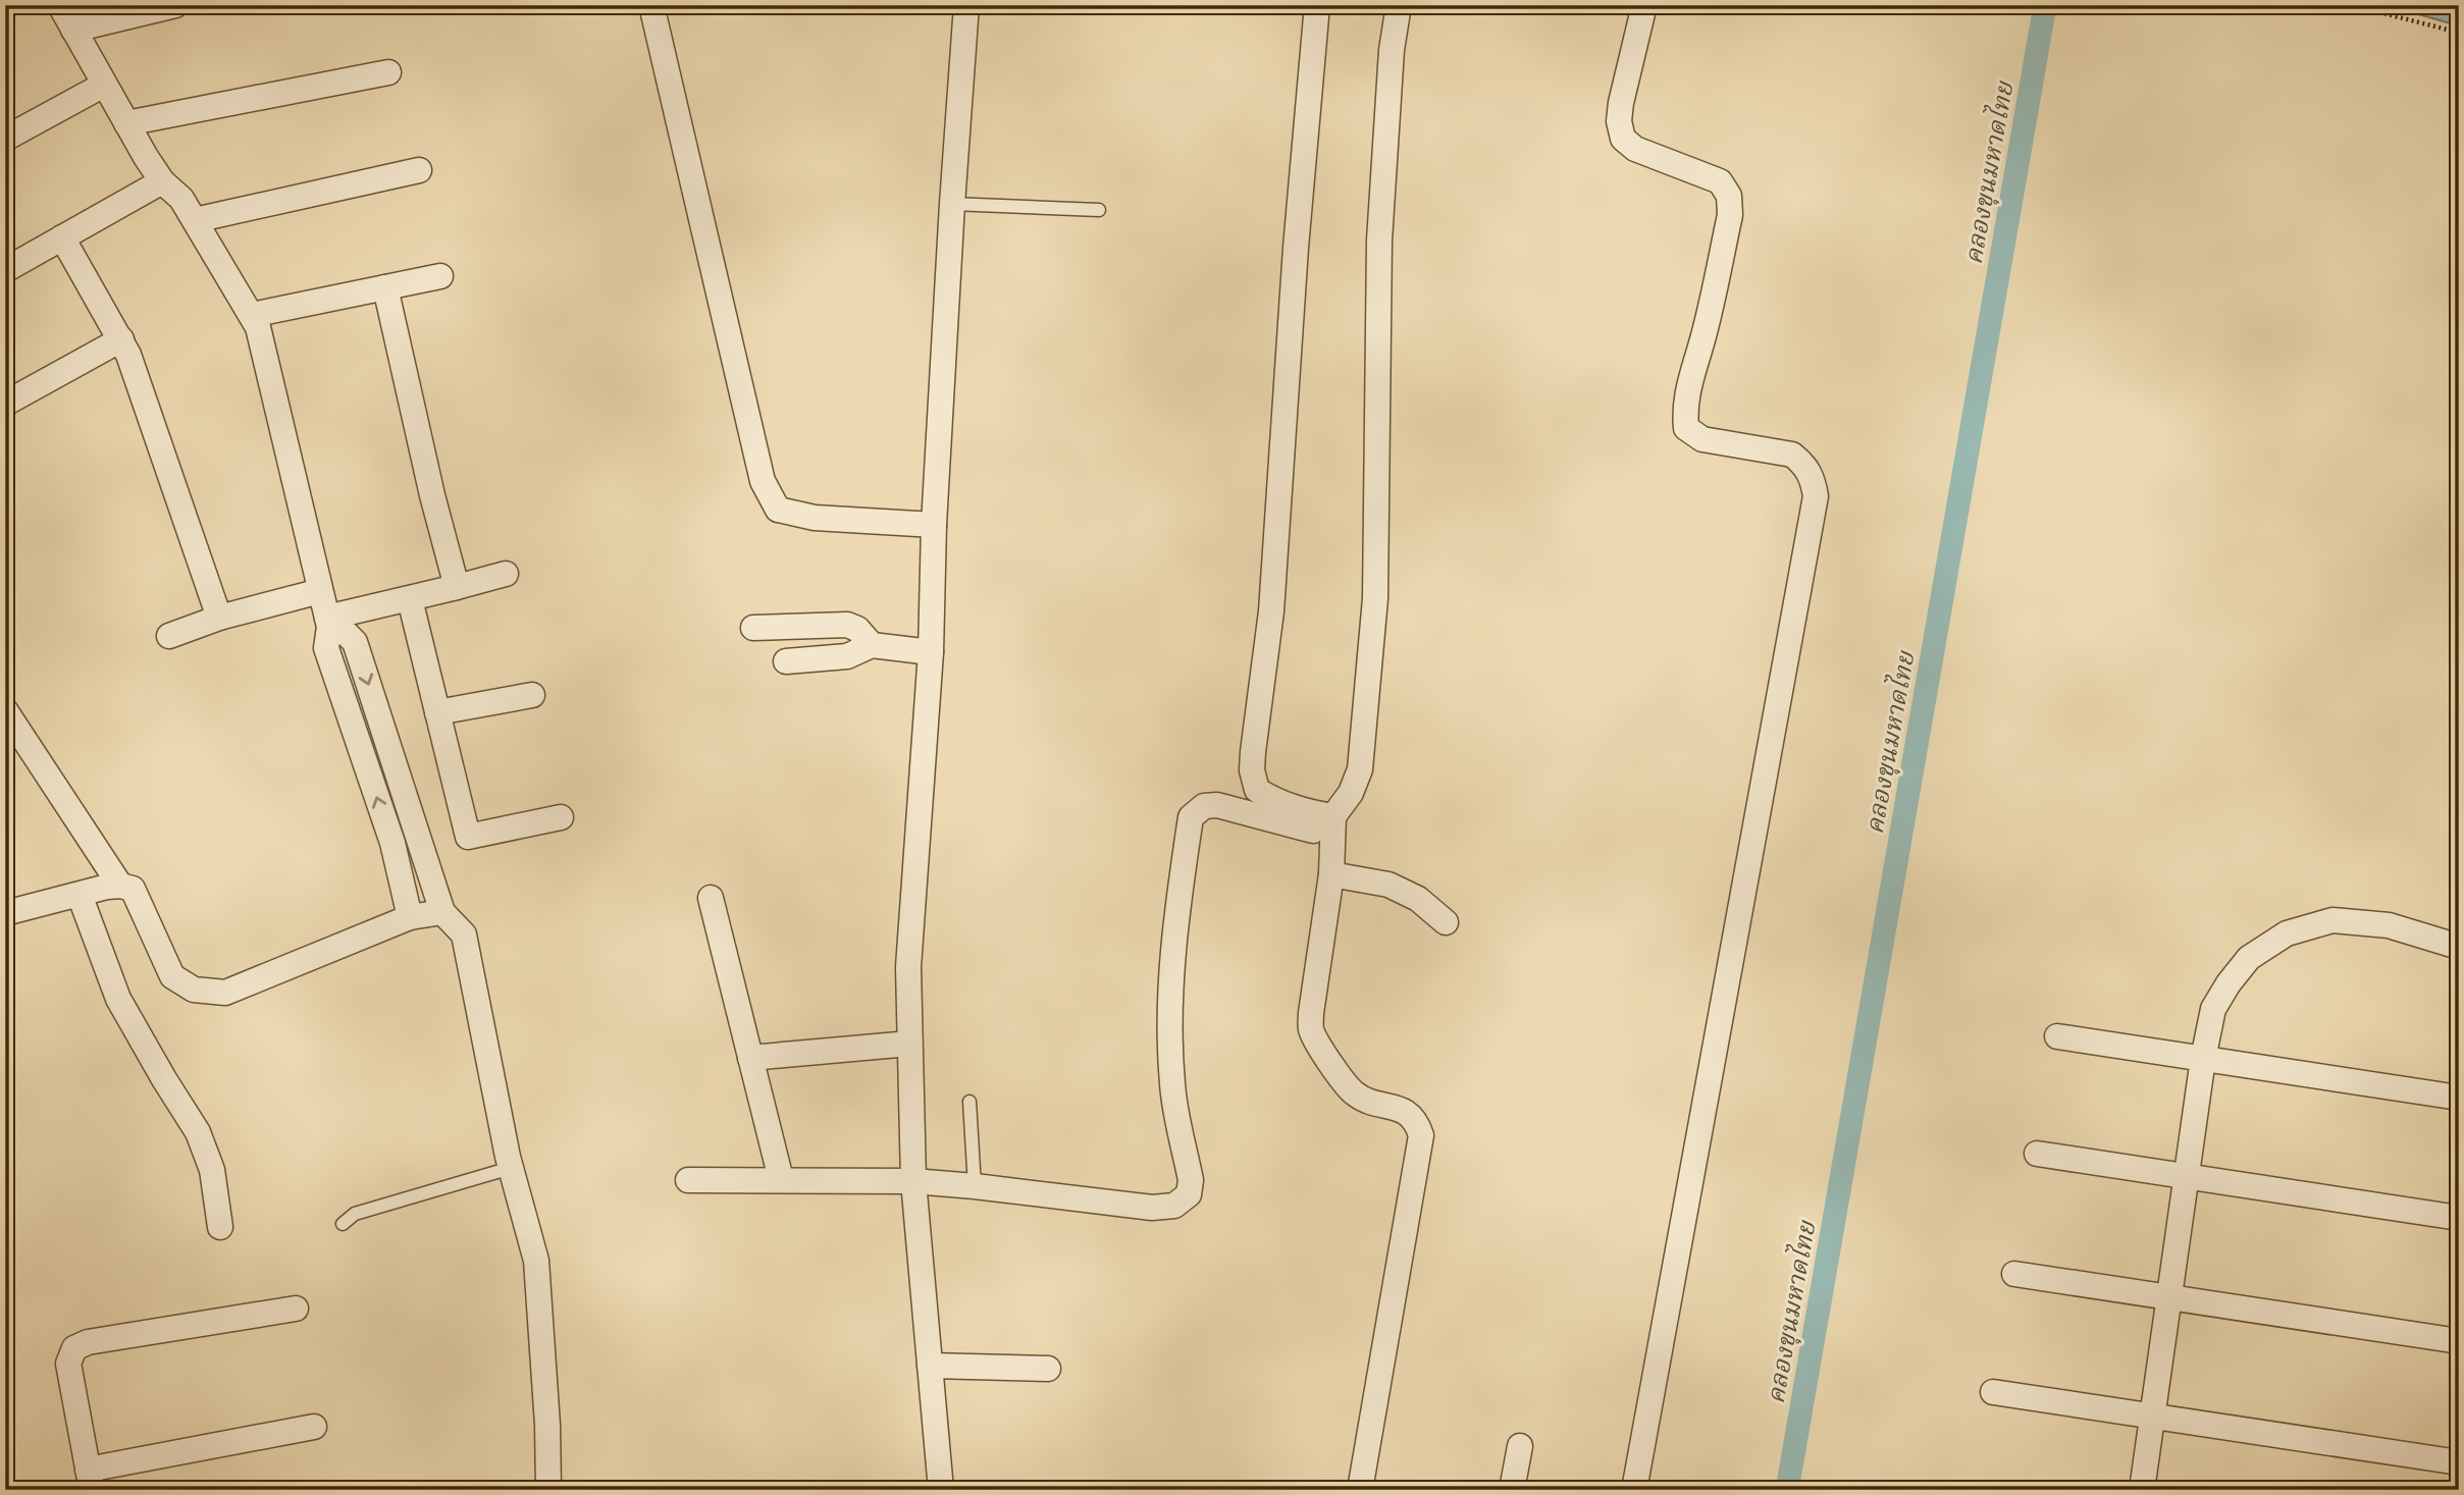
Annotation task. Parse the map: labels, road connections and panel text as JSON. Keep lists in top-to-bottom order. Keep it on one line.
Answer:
{"water":["คลองขุนมหาดไทย"]}
